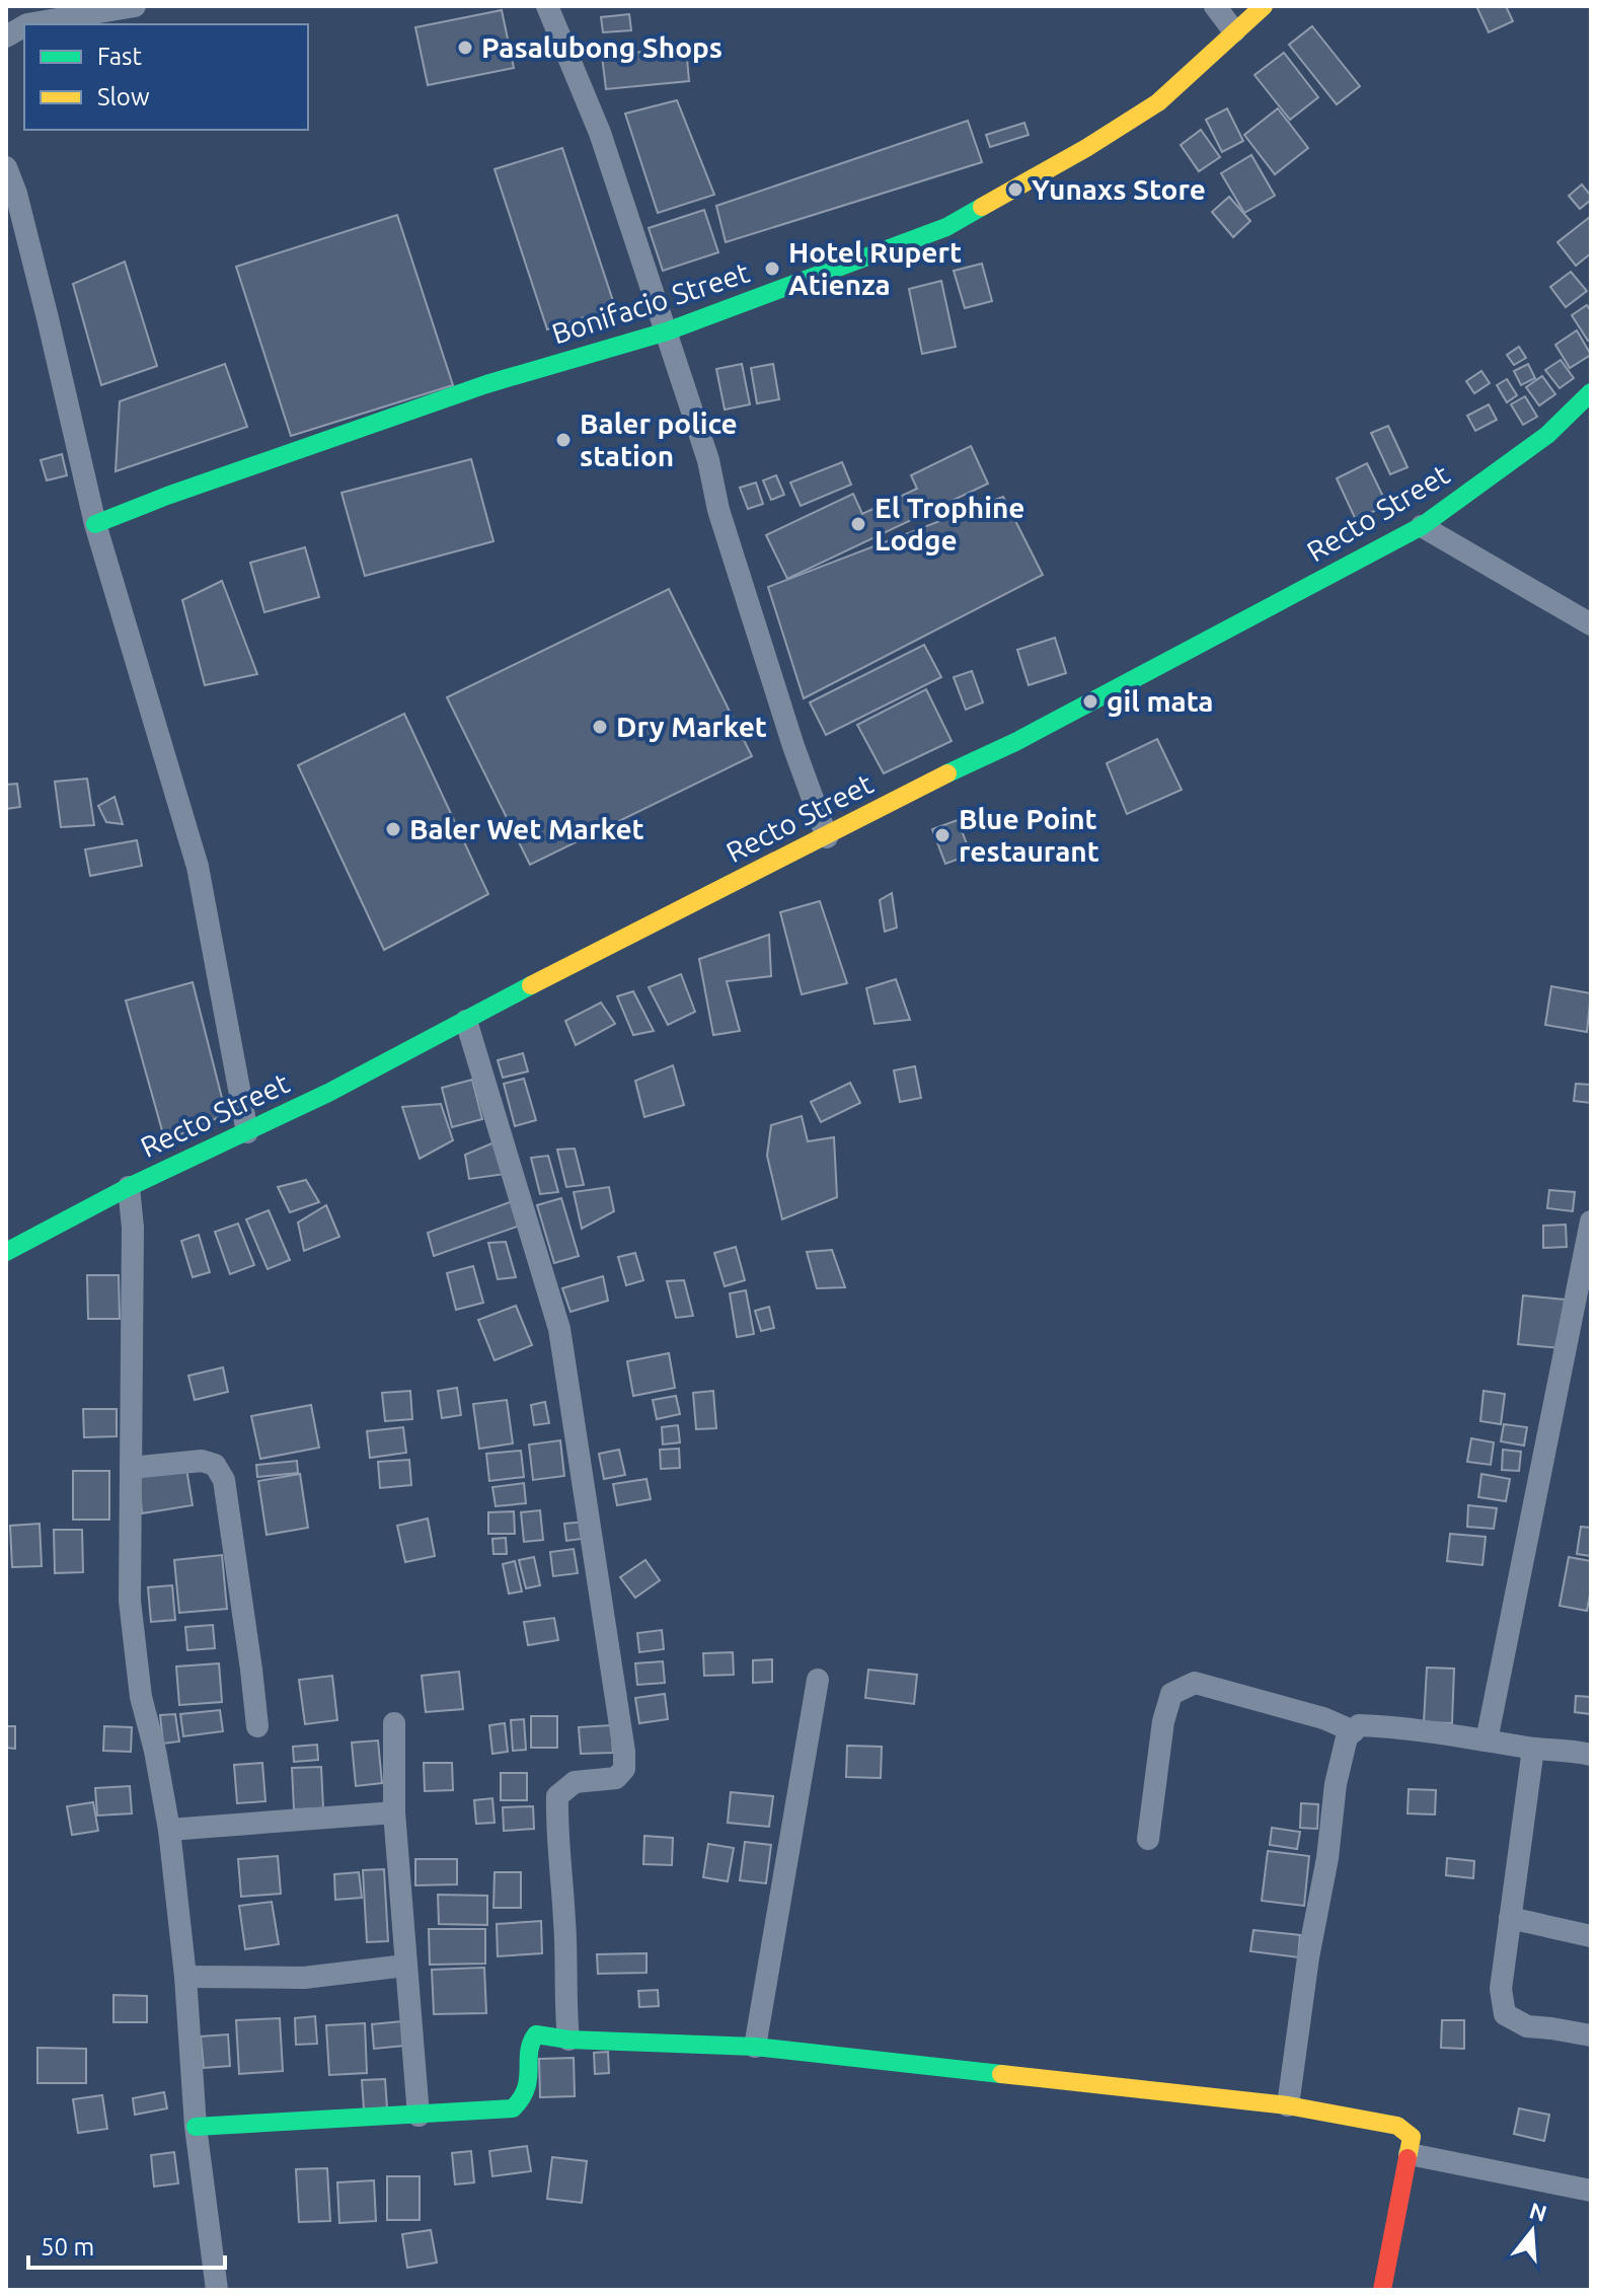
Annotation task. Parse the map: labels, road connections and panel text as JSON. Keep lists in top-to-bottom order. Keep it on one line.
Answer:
{"streets":{"street":["Bonifacio Street","Recto Street"]},"places":["Pasalubong Shops","Yunaxs Store","Hotel Rupert Atienza","Baler police station","El Trophine Lodge","gil mata","Dry Market","Baler Wet Market","Blue Point restaurant"],"legend":["Fast","Slow"],"scale_bar":"50 m","north":"top"}
